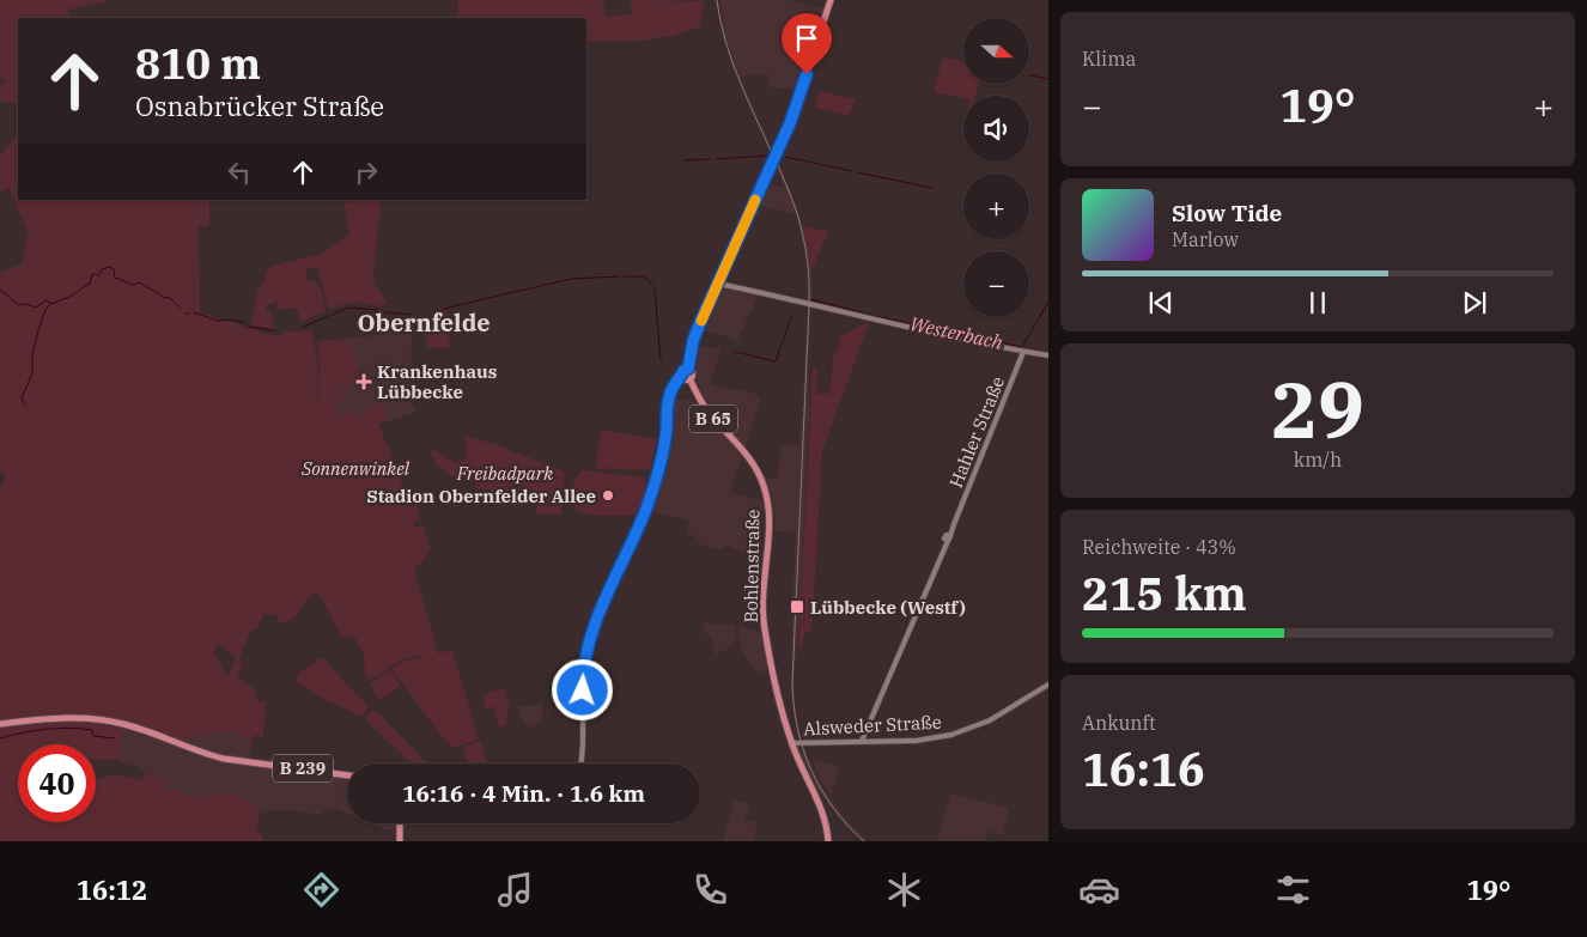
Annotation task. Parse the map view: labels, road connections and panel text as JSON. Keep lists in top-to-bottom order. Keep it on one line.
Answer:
{"streets":{"main road":["B 65","Bohlenstraße","B 239"],"street":["Hahler Straße","Alsweder Straße"]},"crossings":[["Hahler Straße","Alsweder Straße"],["Bohlenstraße","Alsweder Straße"]],"districts":["Obernfelde"],"water":["Westerbach"],"parks":["Sonnenwinkel","Freibadpark"],"places":{"health":["Krankenhaus Lübbecke"],"other":["Stadion Obernfelder Allee"],"transit":["Lübbecke (Westf)"]},"north":"right","page":{"tile":["Klima",["29","km/h"],["Reichweite · 43%","215 km"],["Ankunft","16:16"]],"map_buttons":["+","−"],"turn":["810 m","Osnabrücker Straße"],"heat":["−","19°","+"],"song":["Slow Tide","Marlow"],"limit":"40","trip":"16:16 · 4 Min. · 1.6 km","tabs":["16:12","19°"]}}
